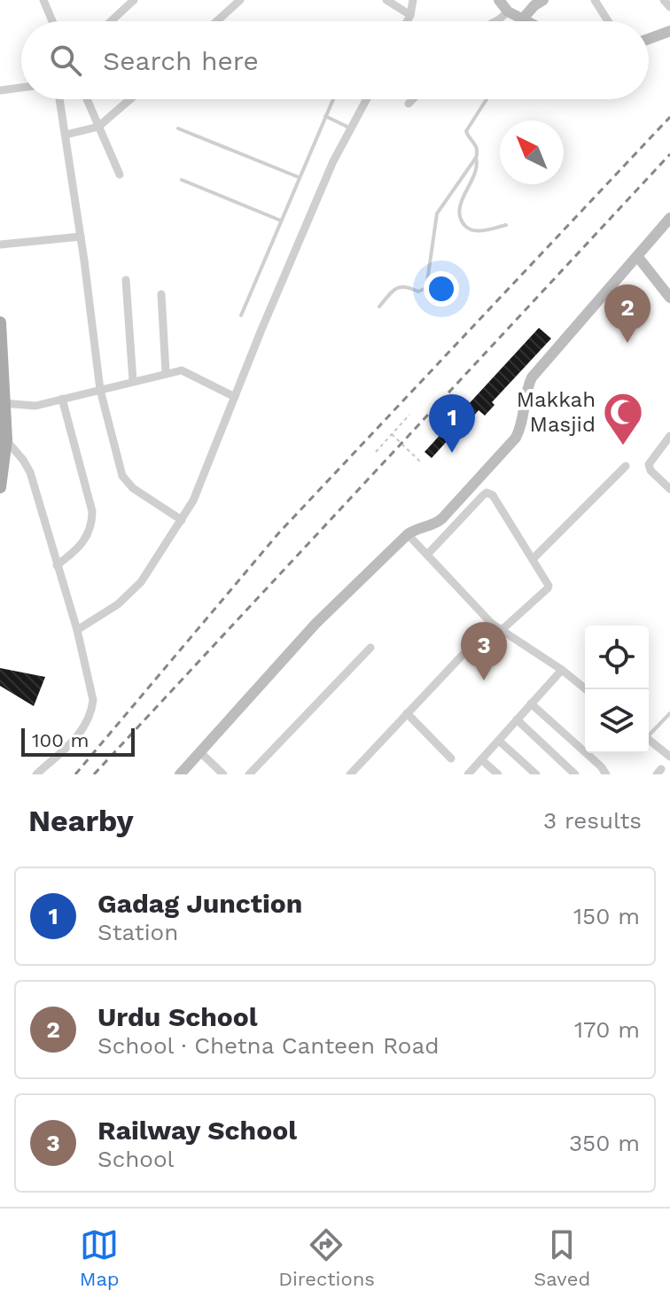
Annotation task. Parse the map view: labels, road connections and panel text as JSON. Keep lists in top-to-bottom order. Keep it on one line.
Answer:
{"places":{"mosque":["Makkah Masjid"]},"scale_bar":"100 m","north":"top left","page":{"search":"Search here","pins":["2","1","3"],"scale":"100 m","heading":["Nearby","3 results"],"list":[{"mark":"1","name":"Gadag Junction","note":"Station","value":"150 m"},{"mark":"2","name":"Urdu School","note":"School · Chetna Canteen Road","value":"170 m"},{"mark":"3","name":"Railway School","note":"School","value":"350 m"}],"nav":["Map","Directions","Saved"]}}
